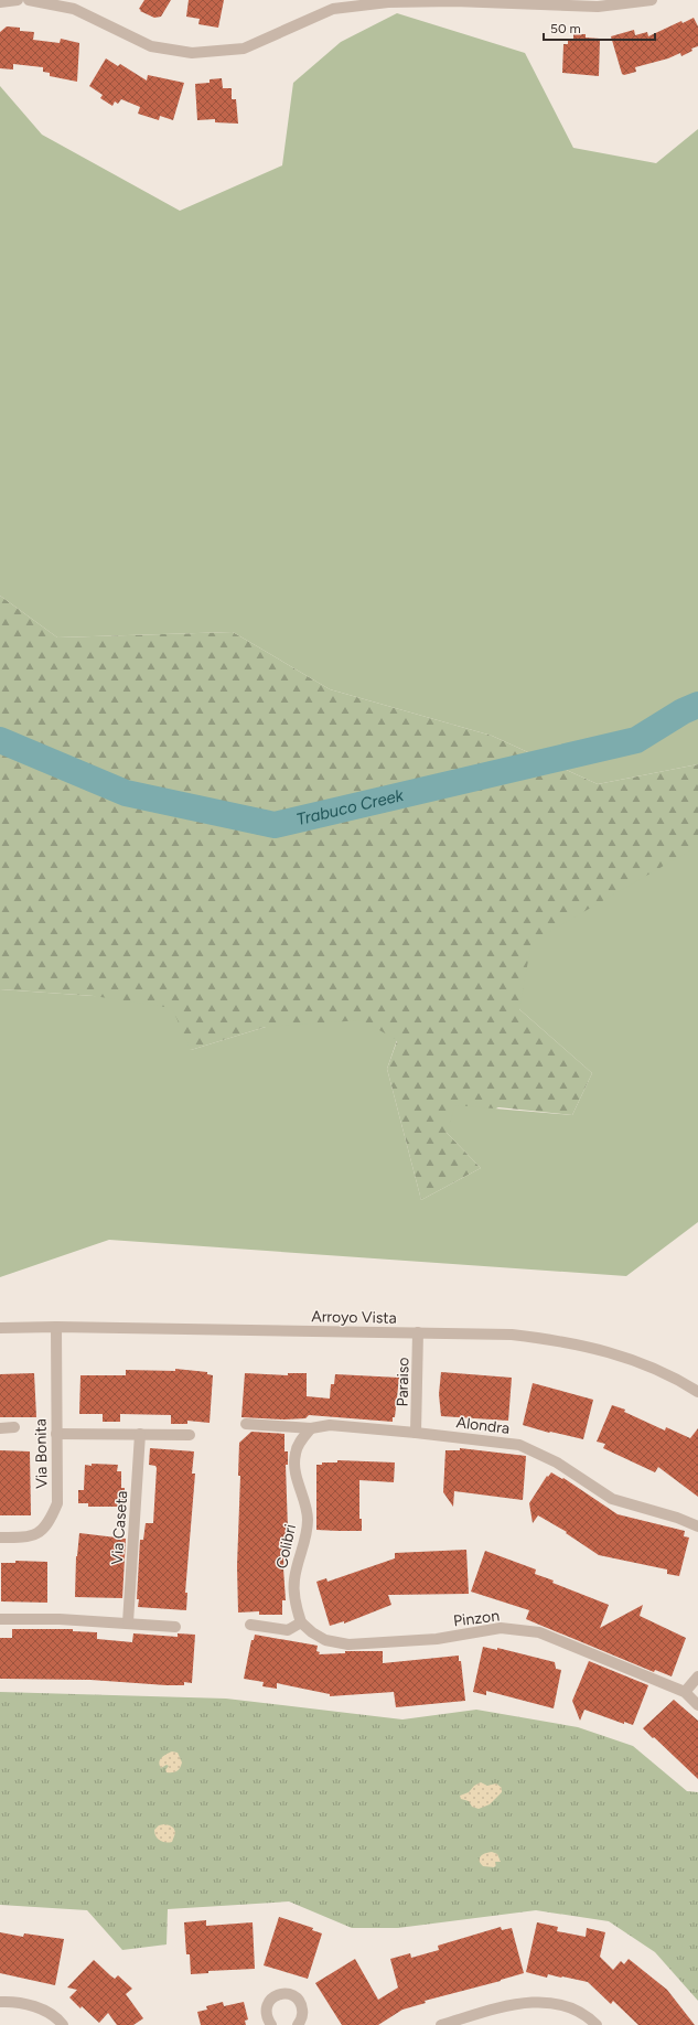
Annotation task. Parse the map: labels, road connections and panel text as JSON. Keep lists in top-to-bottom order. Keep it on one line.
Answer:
{"streets":{"street":["Arroyo Vista","Paraiso","Alondra","Via Bonita","Via Caseta","Colibri","Pinzon"]},"crossings":[["Arroyo Vista","Paraiso"],["Arroyo Vista","Via Bonita"],["Paraiso","Alondra"],["Alondra","Colibri"],["Colibri","Pinzon"]],"water":["Trabuco Creek"],"scale_bar":"50 m"}
